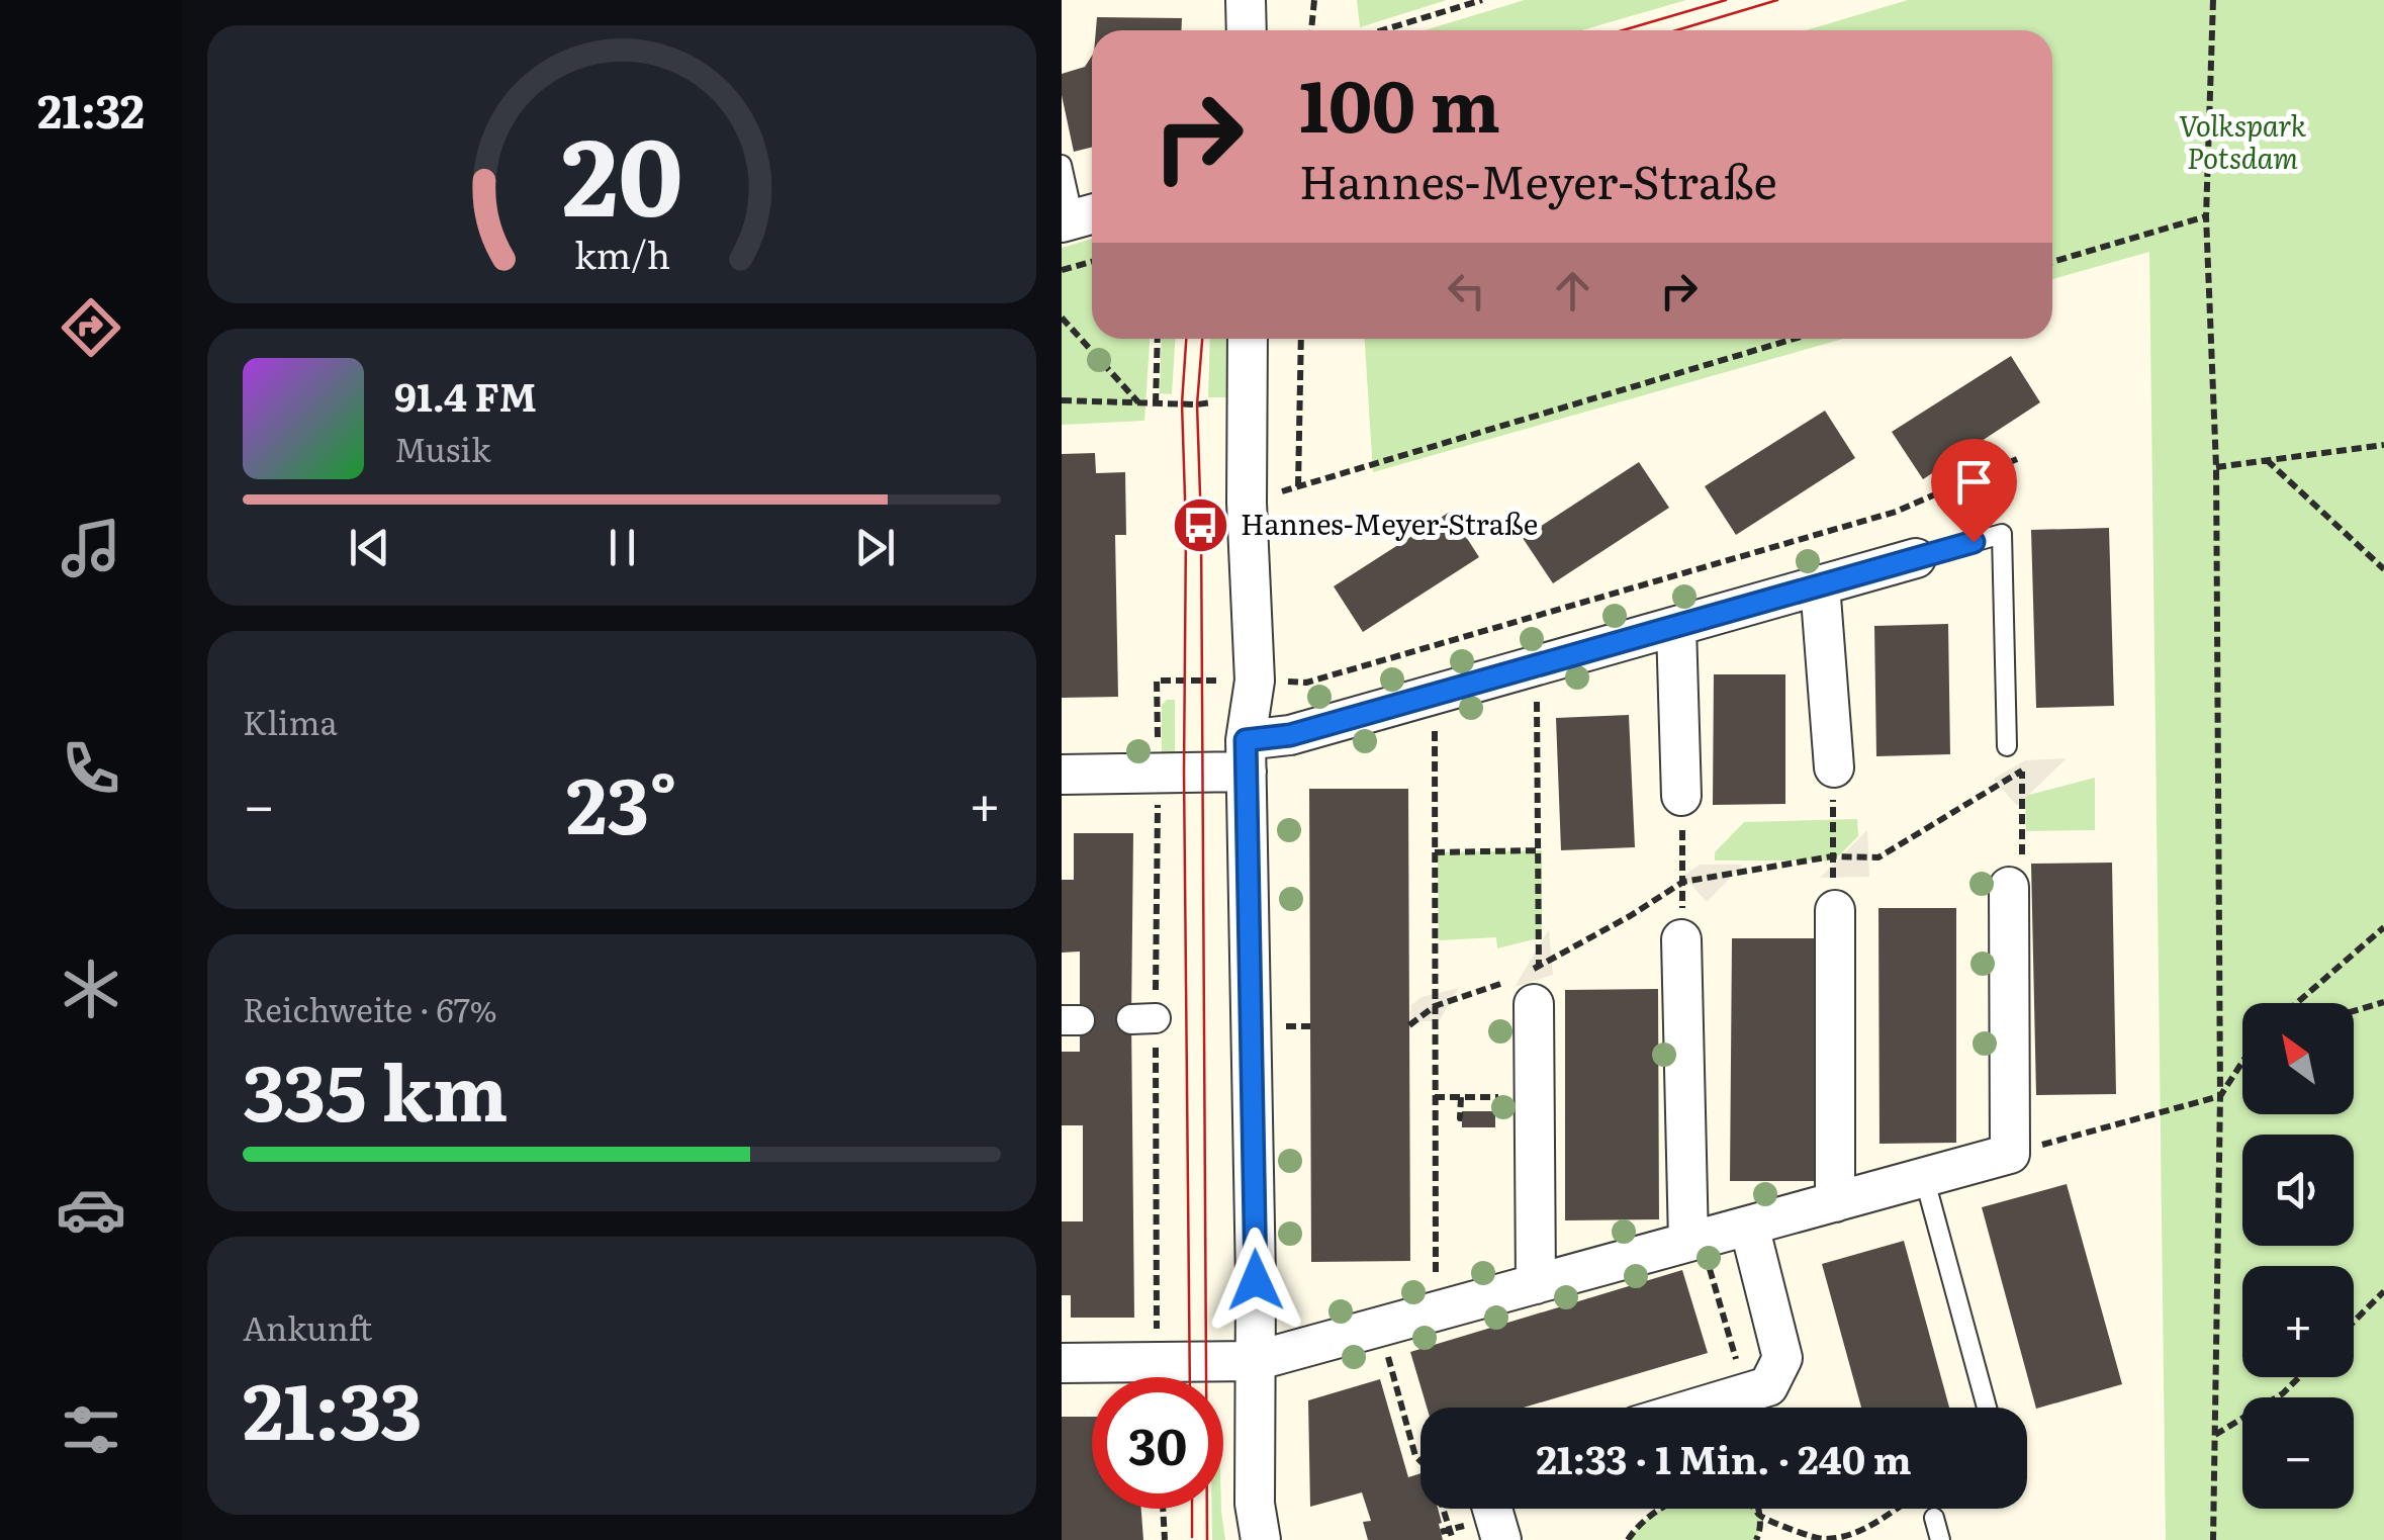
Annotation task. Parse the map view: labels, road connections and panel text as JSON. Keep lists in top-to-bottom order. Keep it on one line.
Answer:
{"parks":["Volkspark Potsdam"],"places":{"bus stop":["Hannes-Meyer-Straße"]},"north":"top left","page":{"tabs":"21:32","turn":["100 m","Hannes-Meyer-Straße"],"song":["91.4 FM","Musik"],"tile":["Klima",["Reichweite · 67%","335 km"],["Ankunft","21:33"]],"heat":["−","23°","+"],"map_buttons":["+","−"],"limit":"30","trip":"21:33 · 1 Min. · 240 m","gauge":["20","km/h"]}}
